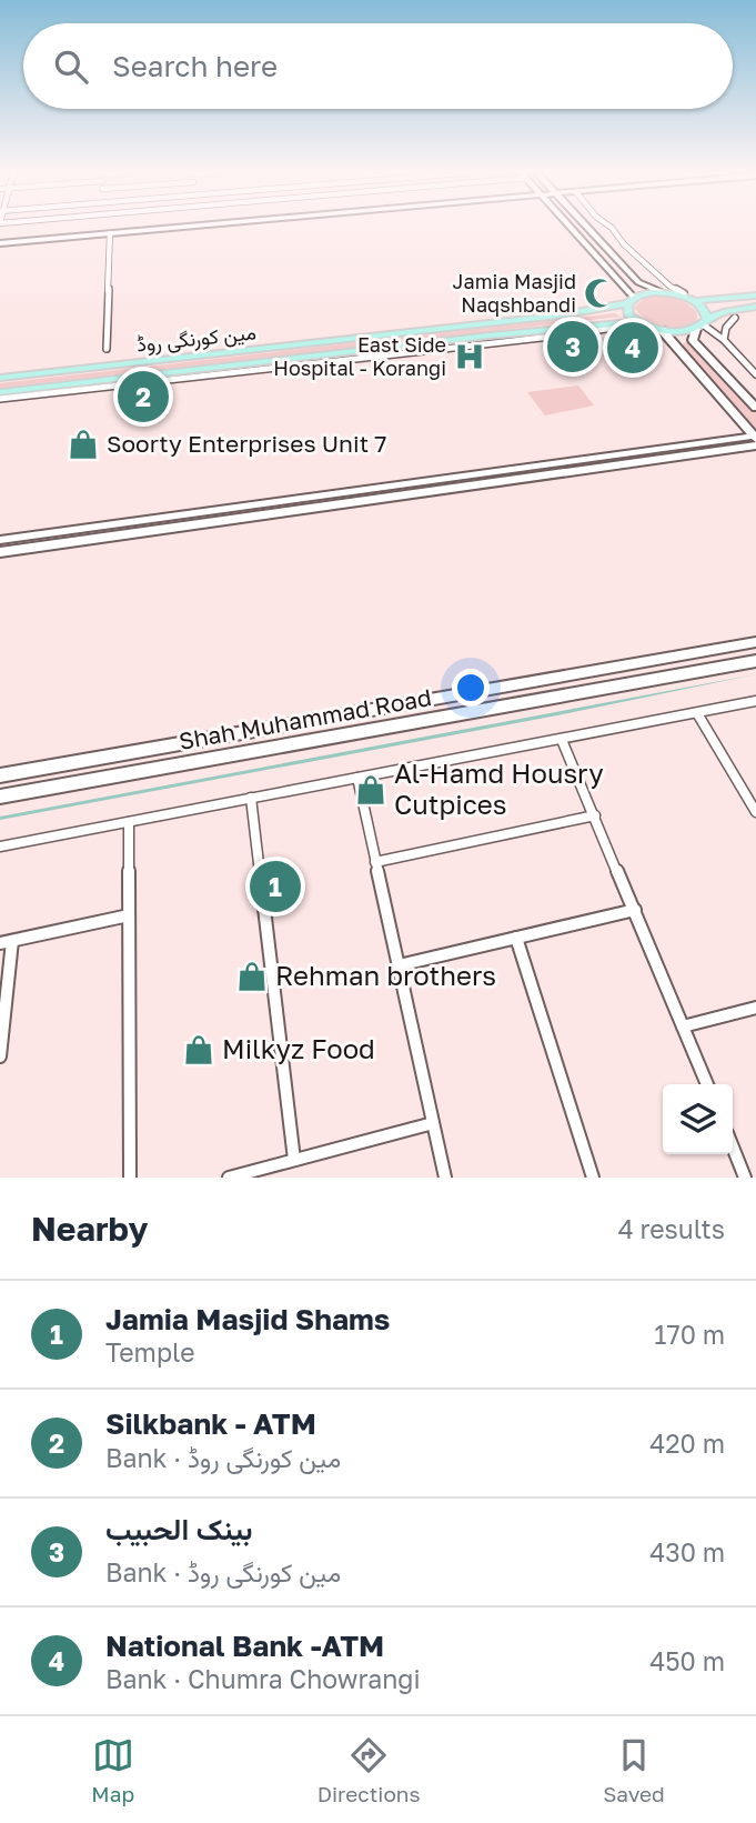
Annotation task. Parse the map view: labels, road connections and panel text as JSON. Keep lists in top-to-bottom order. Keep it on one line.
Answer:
{"streets":{"main road":["مین کورنگی روڈ","Shah Muhammad Road"]},"places":{"mosque":["Jamia Masjid Naqshbandi"],"hospital":["East Side Hospital - Korangi"],"shop":["Soorty Enterprises Unit 7","Al-Hamd Housry Cutpices","Rehman brothers","Milkyz Food"]},"page":{"search":"Search here","pins":["3","4","2","1"],"heading":["Nearby","4 results"],"list":[{"mark":"1","name":"Jamia Masjid Shams","note":"Temple","value":"170 m"},{"mark":"2","name":"Silkbank - ATM","note":"Bank · مین کورنگی روڈ","value":"420 m"},{"mark":"3","name":"بينک الحبيب","note":"Bank · مین کورنگی روڈ","value":"430 m"},{"mark":"4","name":"National Bank -ATM","note":"Bank · Chumra Chowrangi","value":"450 m"}],"nav":["Map","Directions","Saved"]}}
